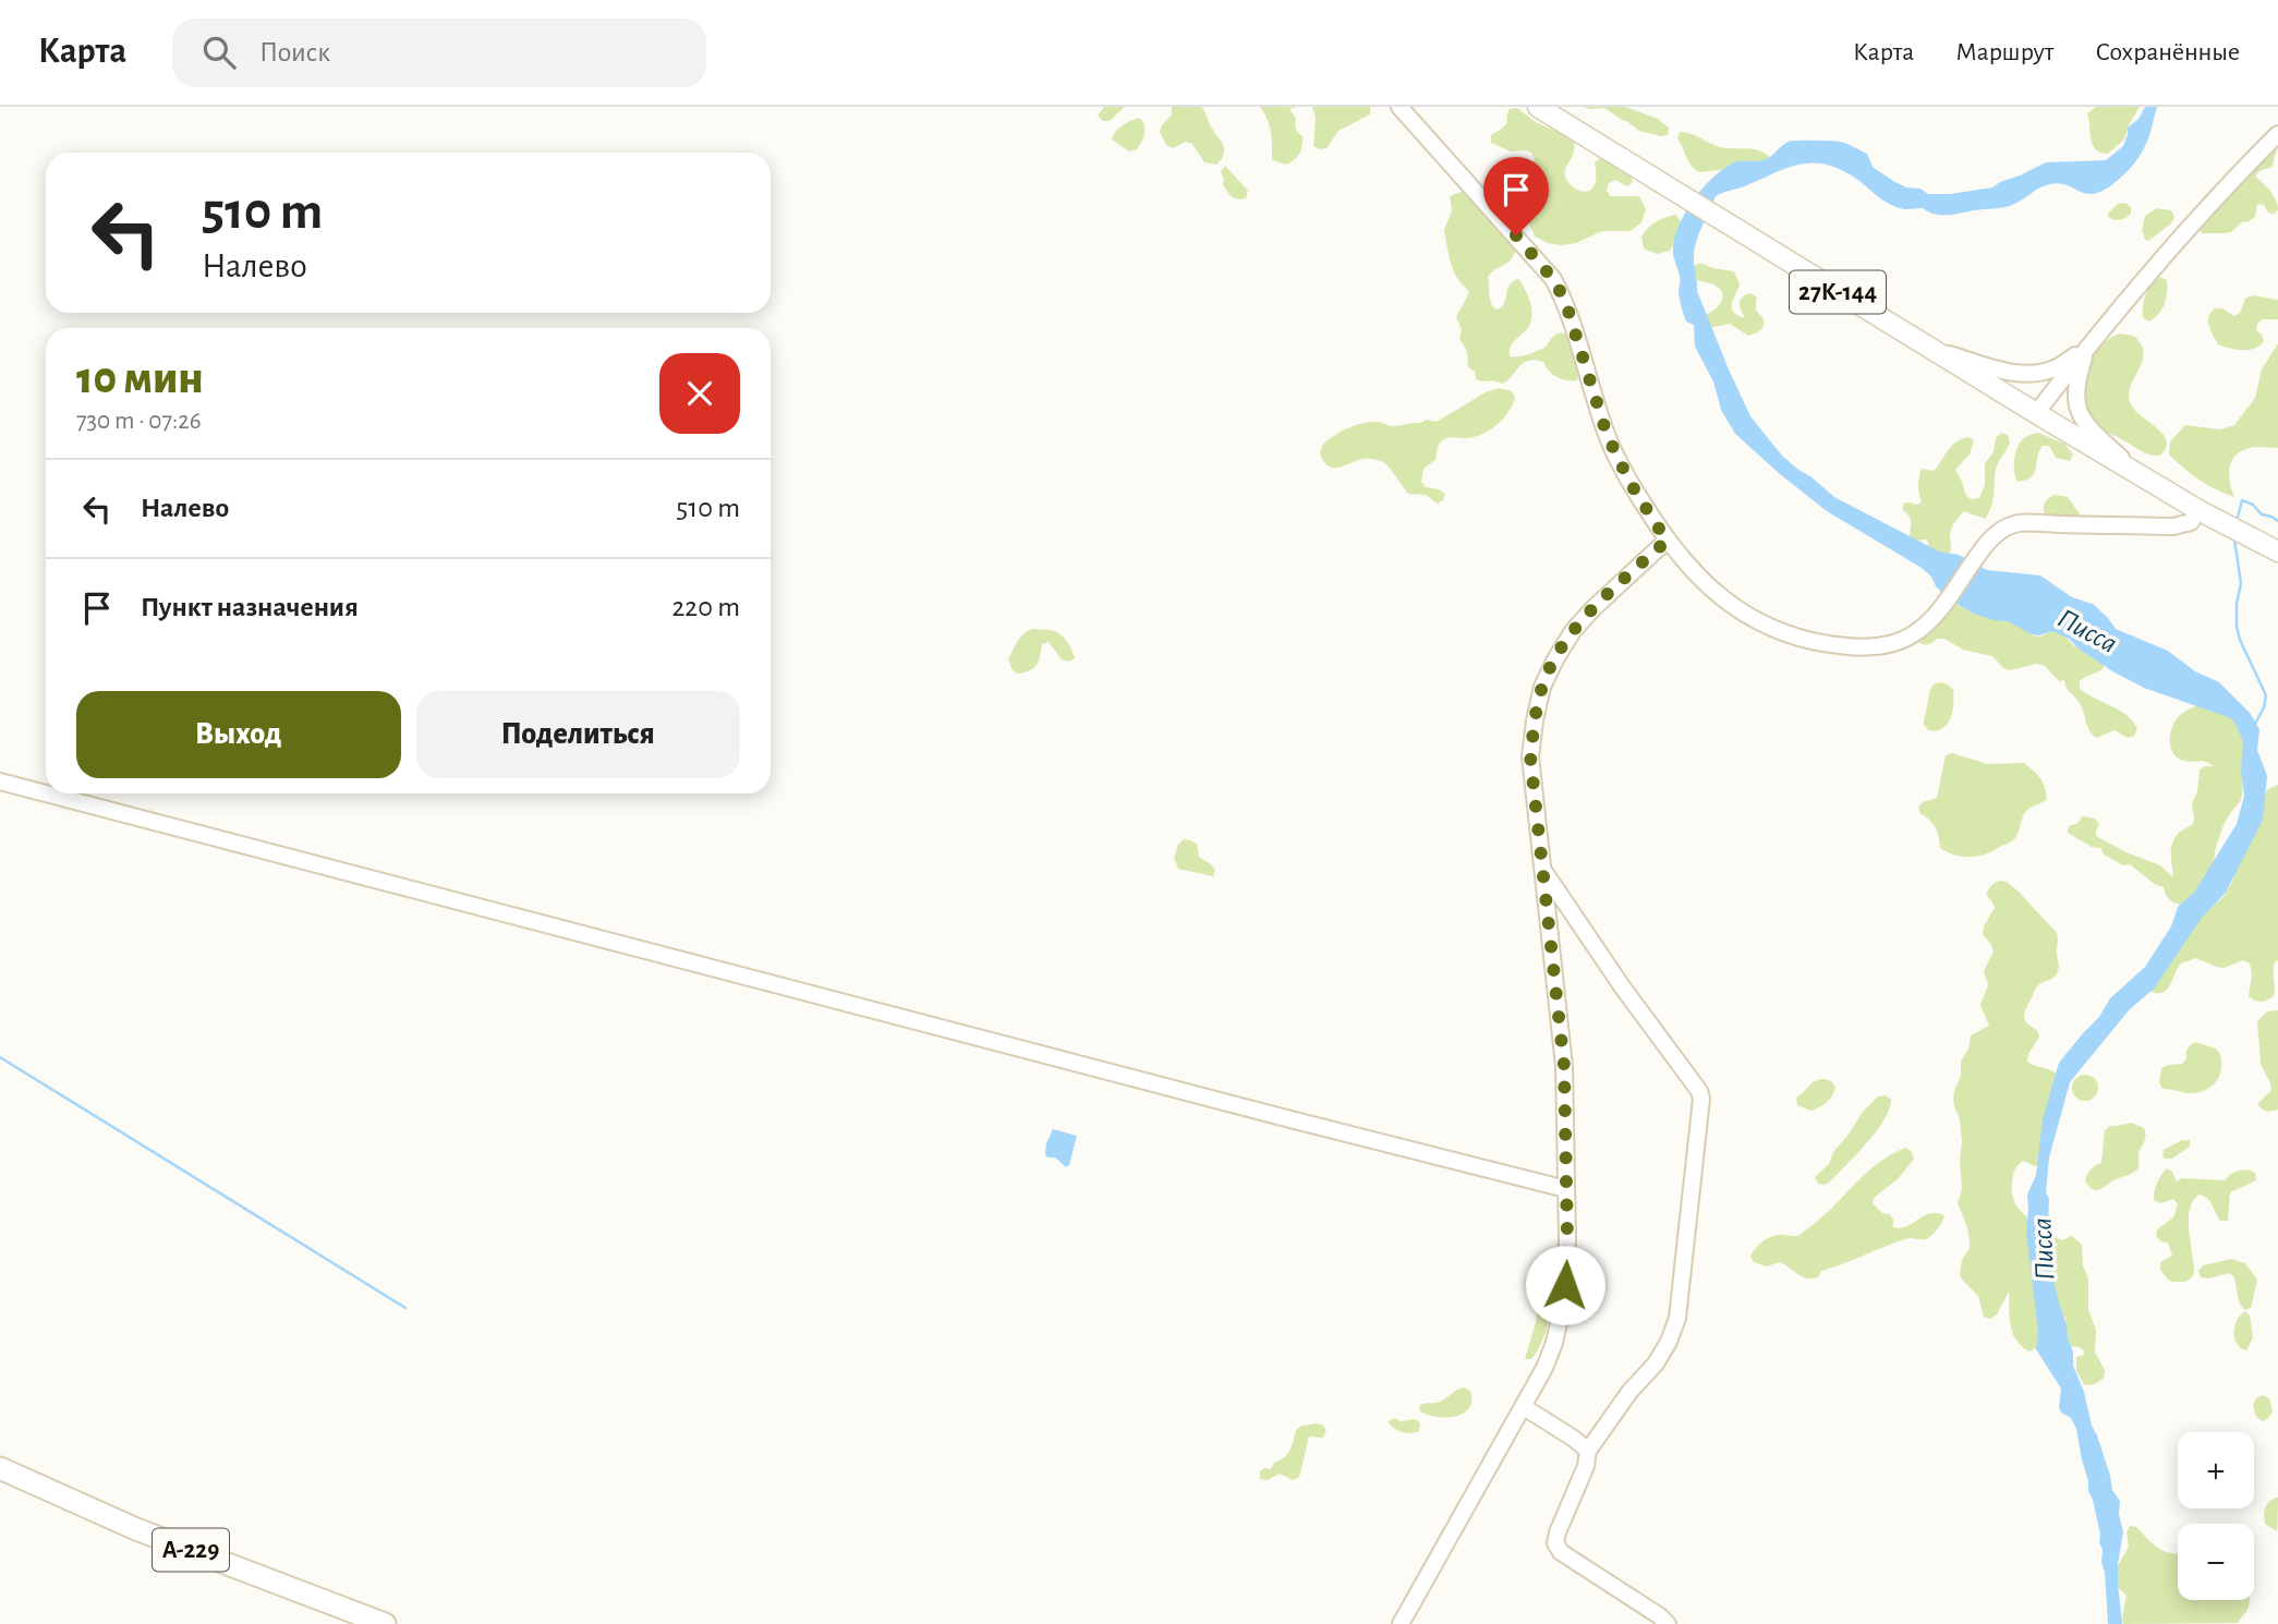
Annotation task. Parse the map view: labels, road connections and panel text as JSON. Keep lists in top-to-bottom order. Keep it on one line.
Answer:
{"streets":{"highway":["А-229"],"main road":["27К-144"]},"water":["Писса"],"page":{"header":"Карта","search":"Поиск","nav":["Карта","Маршрут","Сохранённые"],"turn":["510 m","Налево"],"heading":["10 мин","730 m · 07:26"],"list":[{"name":"Налево","value":"510 m"},{"name":"Пункт назначения","value":"220 m"}],"buttons":["Выход","Поделиться"],"map_buttons":["+","−"]}}
